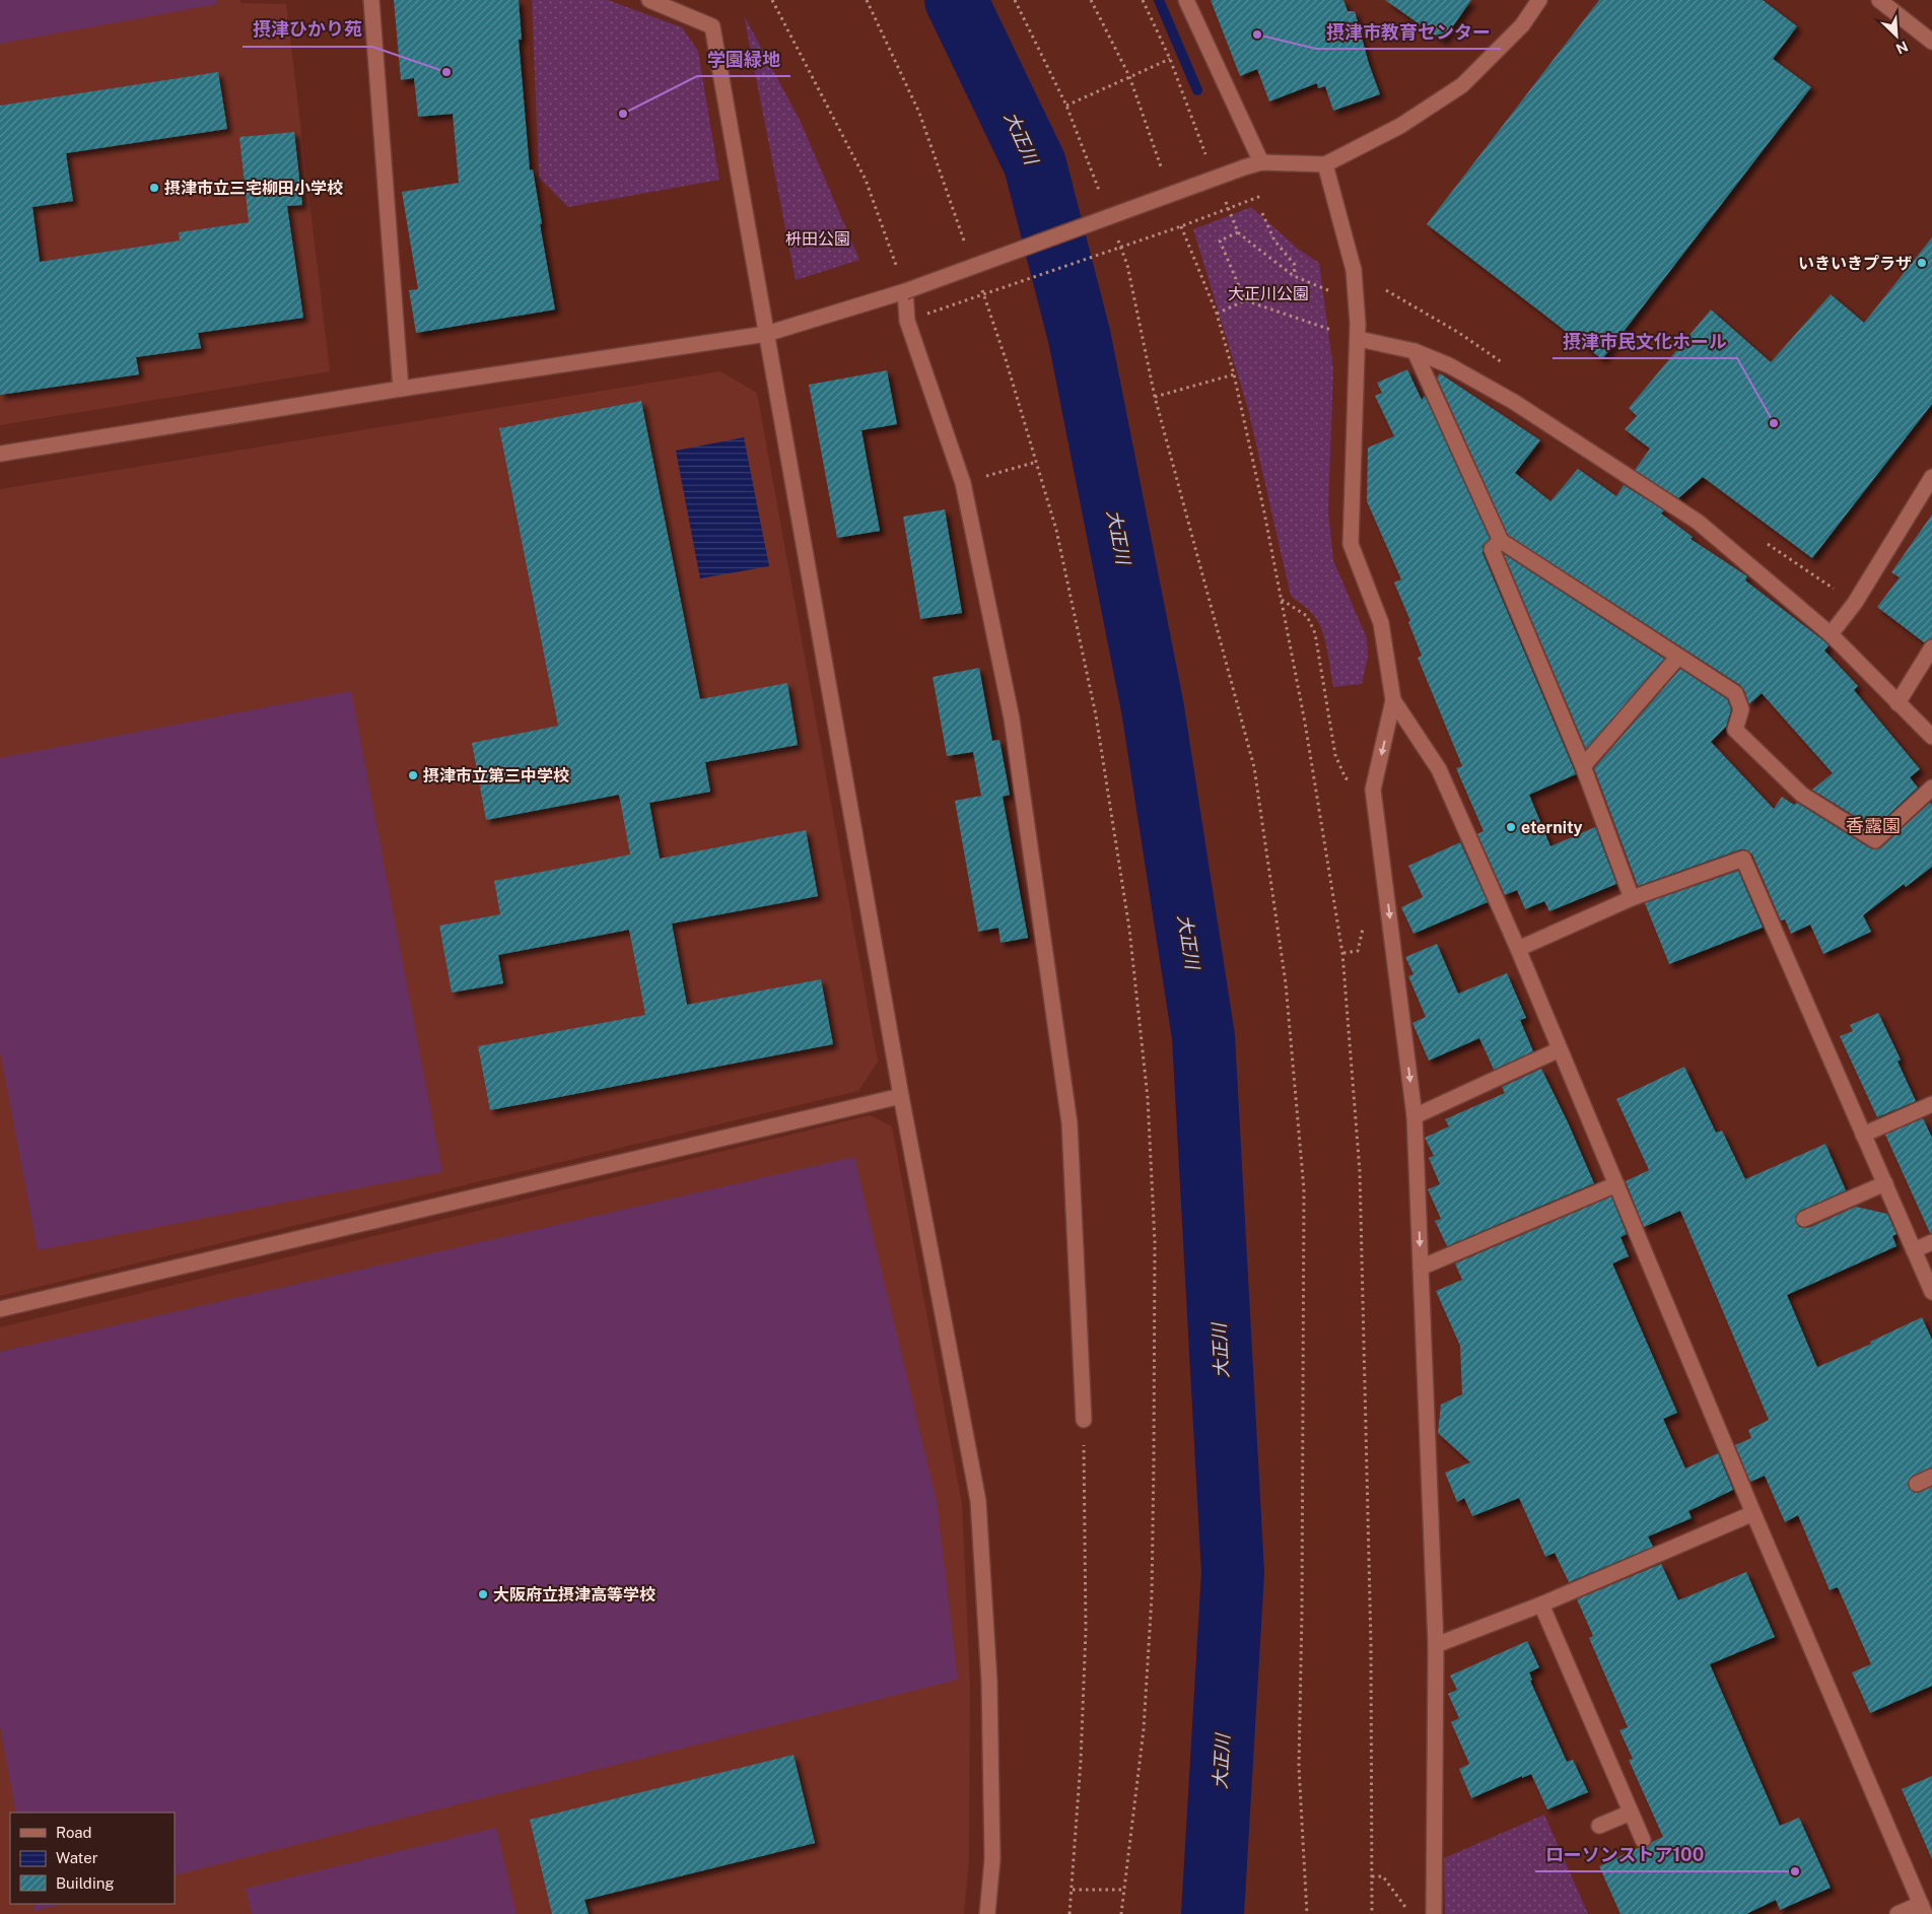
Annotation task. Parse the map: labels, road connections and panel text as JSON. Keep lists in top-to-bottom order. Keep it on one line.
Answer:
{"districts":["香露園"],"water":["大正川"],"parks":["枡田公園","大正川公園"],"places":["摂津市教育センター","摂津ひかり苑","学園緑地","摂津市立三宅柳田小学校","いきいきプラザ","摂津市民文化ホール","摂津市立第三中学校","eternity","大阪府立摂津高等学校","ローソンストア100"],"legend":["Road","Water","Building"],"north":"bottom right"}
